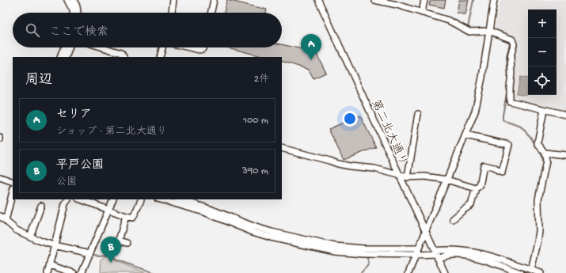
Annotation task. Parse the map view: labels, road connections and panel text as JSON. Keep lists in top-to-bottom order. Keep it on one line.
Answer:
{"streets":{"street":["第二北大通り"]},"page":{"map_buttons":["+","−"],"search":"ここで検索","pins":["A","B"],"heading":["周辺","2件"],"list":[{"mark":"A","name":"セリア","note":"ショップ · 第二北大通り","value":"100 m"},{"mark":"B","name":"平戸公園","note":"公園","value":"390 m"}]}}
